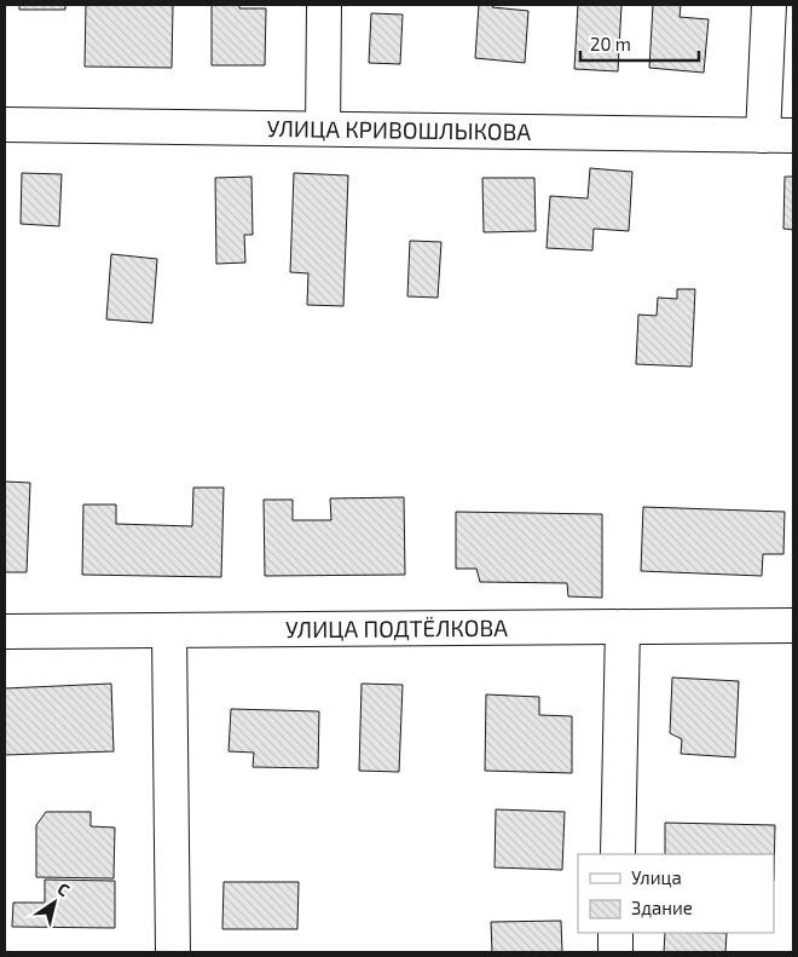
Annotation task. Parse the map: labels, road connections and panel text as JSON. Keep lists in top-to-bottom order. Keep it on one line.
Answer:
{"streets":{"street":["УЛИЦА КРИВОШЛЫКОВА","УЛИЦА ПОДТЁЛКОВА"]},"legend":["Улица","Здание"],"scale_bar":"20 m","north":"top right"}
